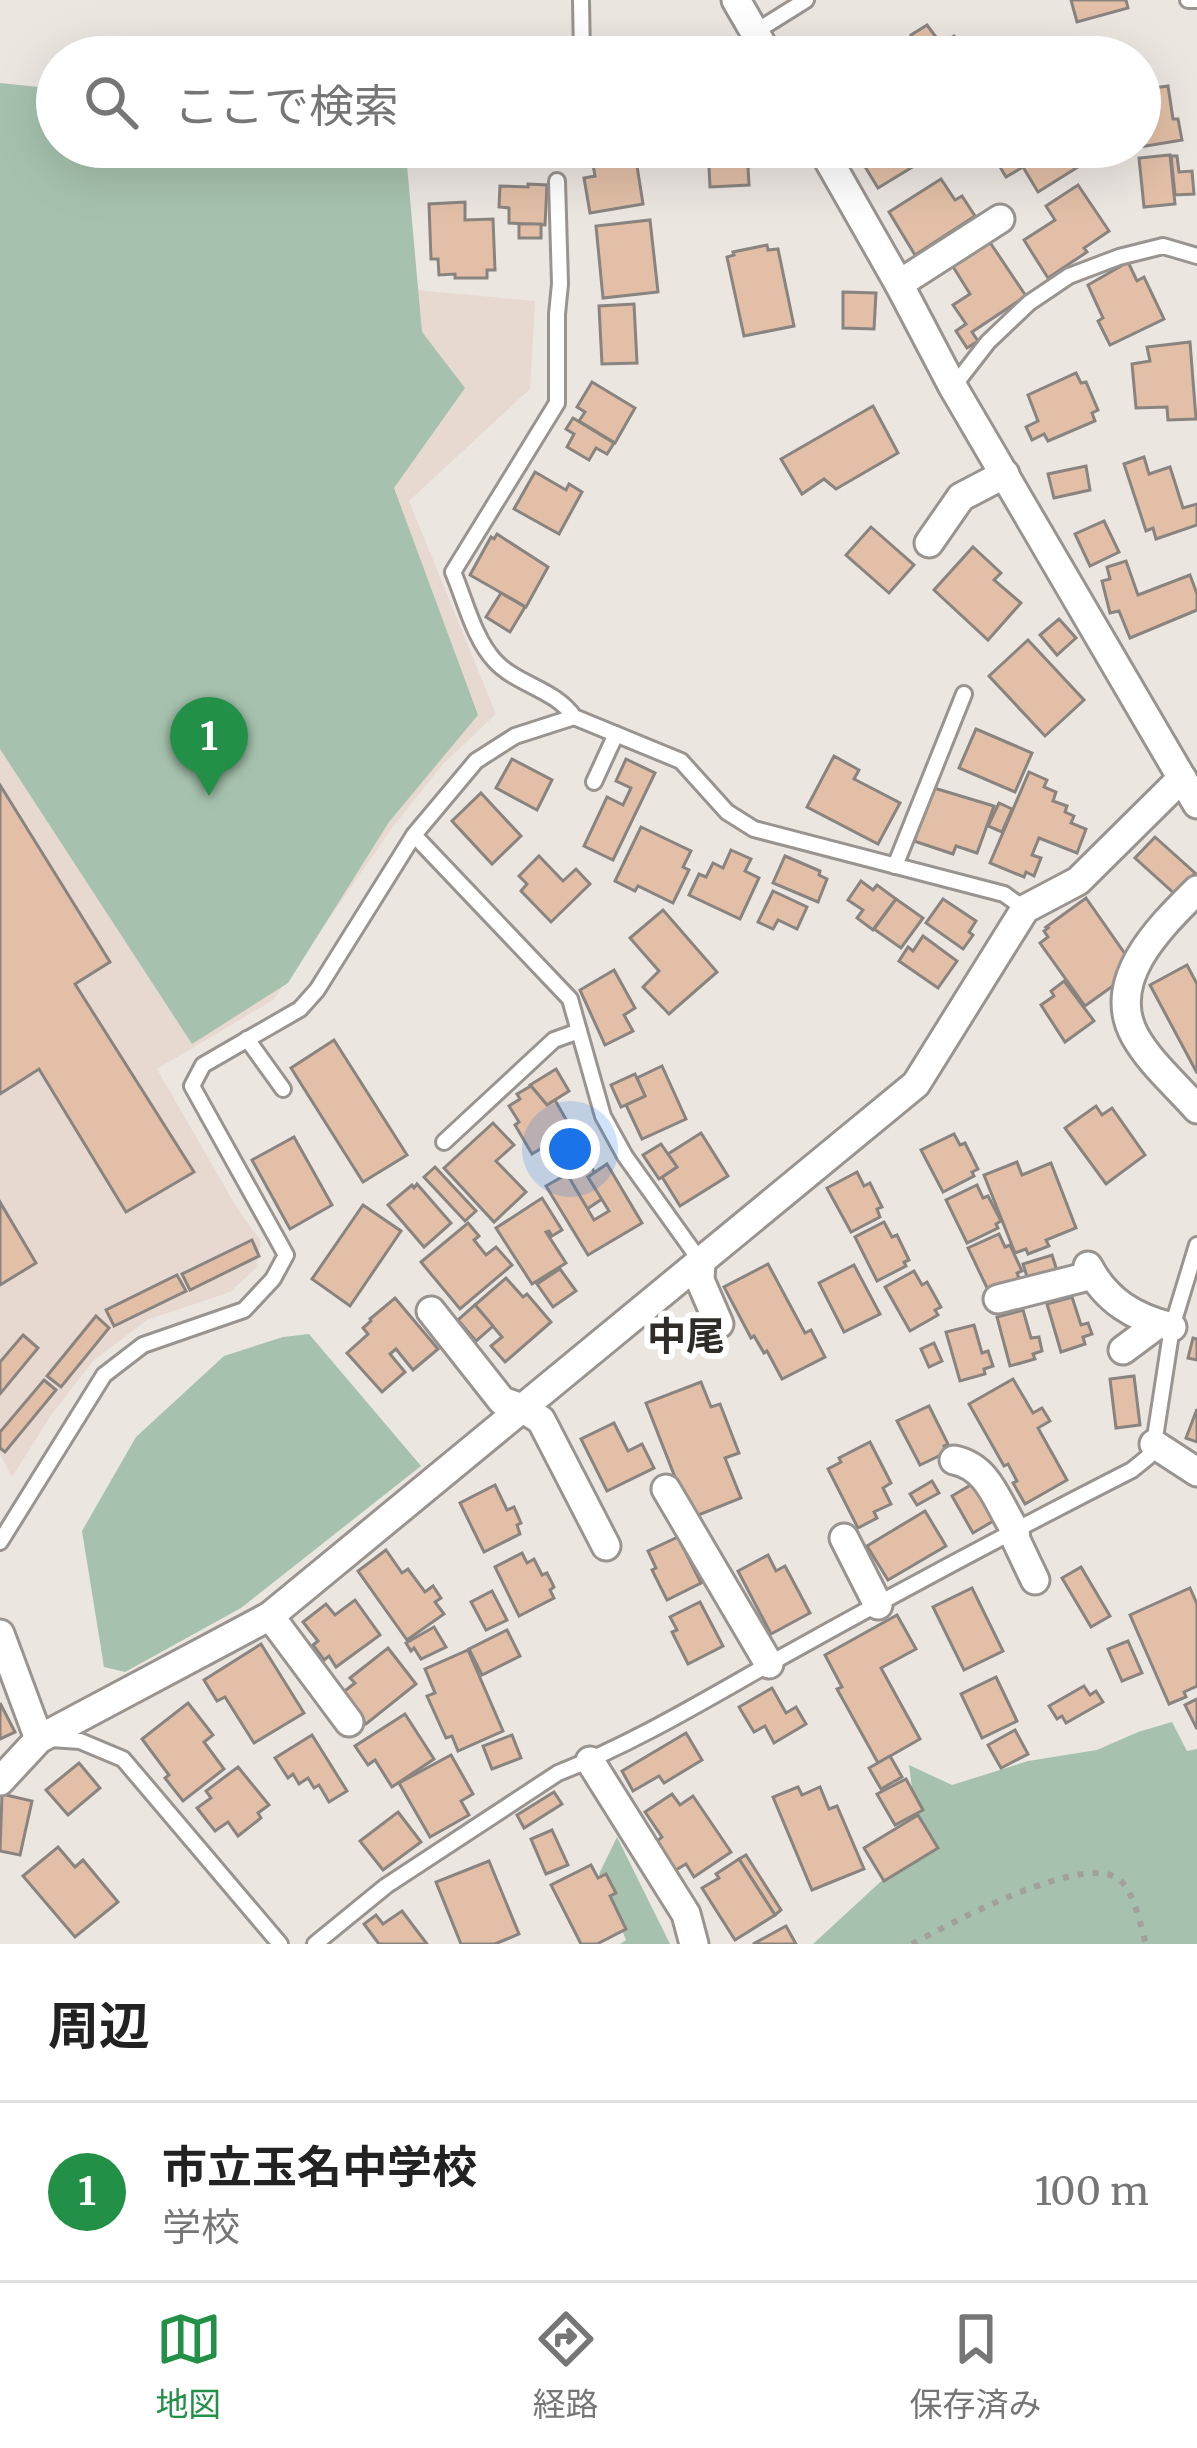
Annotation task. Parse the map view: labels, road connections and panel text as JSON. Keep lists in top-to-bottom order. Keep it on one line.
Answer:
{"districts":["中尾"],"page":{"search":"ここで検索","pins":"1","heading":"周辺","list":[{"mark":"1","name":"市立玉名中学校","note":"学校","value":"100 m"}],"nav":["地図","経路","保存済み"]}}
